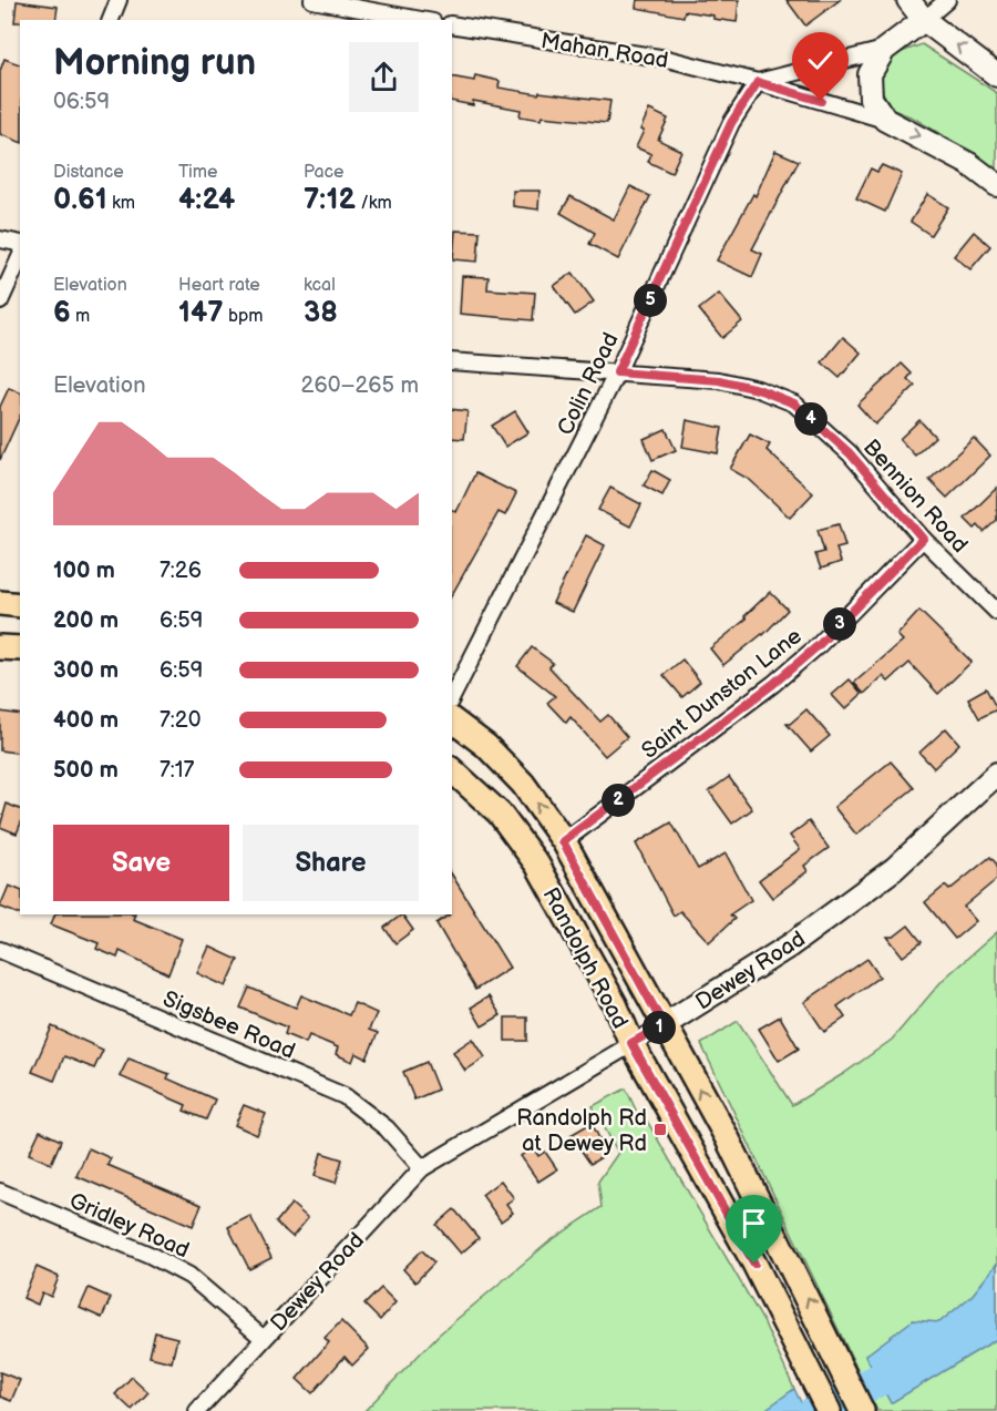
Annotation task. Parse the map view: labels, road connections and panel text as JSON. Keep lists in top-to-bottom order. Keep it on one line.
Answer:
{"streets":{"main road":["Randolph Road"],"street":["Mahan Road","Colin Road","Bennion Road","Saint Dunston Lane","Dewey Road","Sigsbee Road","Gridley Road"]},"crossings":[["Mahan Road","Colin Road"],["Colin Road","Bennion Road"],["Bennion Road","Saint Dunston Lane"],["Saint Dunston Lane","Randolph Road"],["Randolph Road","Dewey Road"],["Dewey Road","Sigsbee Road"],["Dewey Road","Gridley Road"]],"places":{"transit":["Randolph Rd at Dewey Rd"]},"page":{"heading":["Morning run","06:59"],"stats":[["Distance","0.61 km"],["Time","4:24"],["Pace","7:12 /km"],["Elevation","6 m"],["Heart rate","147 bpm"],["kcal","38"]],"pins":["5","4","3","2","1"],"chart":["Elevation","260–265 m"],"list":[{"name":"100 m","note":"7:26"},{"name":"200 m","note":"6:59"},{"name":"300 m","note":"6:59"},{"name":"400 m","note":"7:20"},{"name":"500 m","note":"7:17"}],"buttons":["Save","Share"]}}
